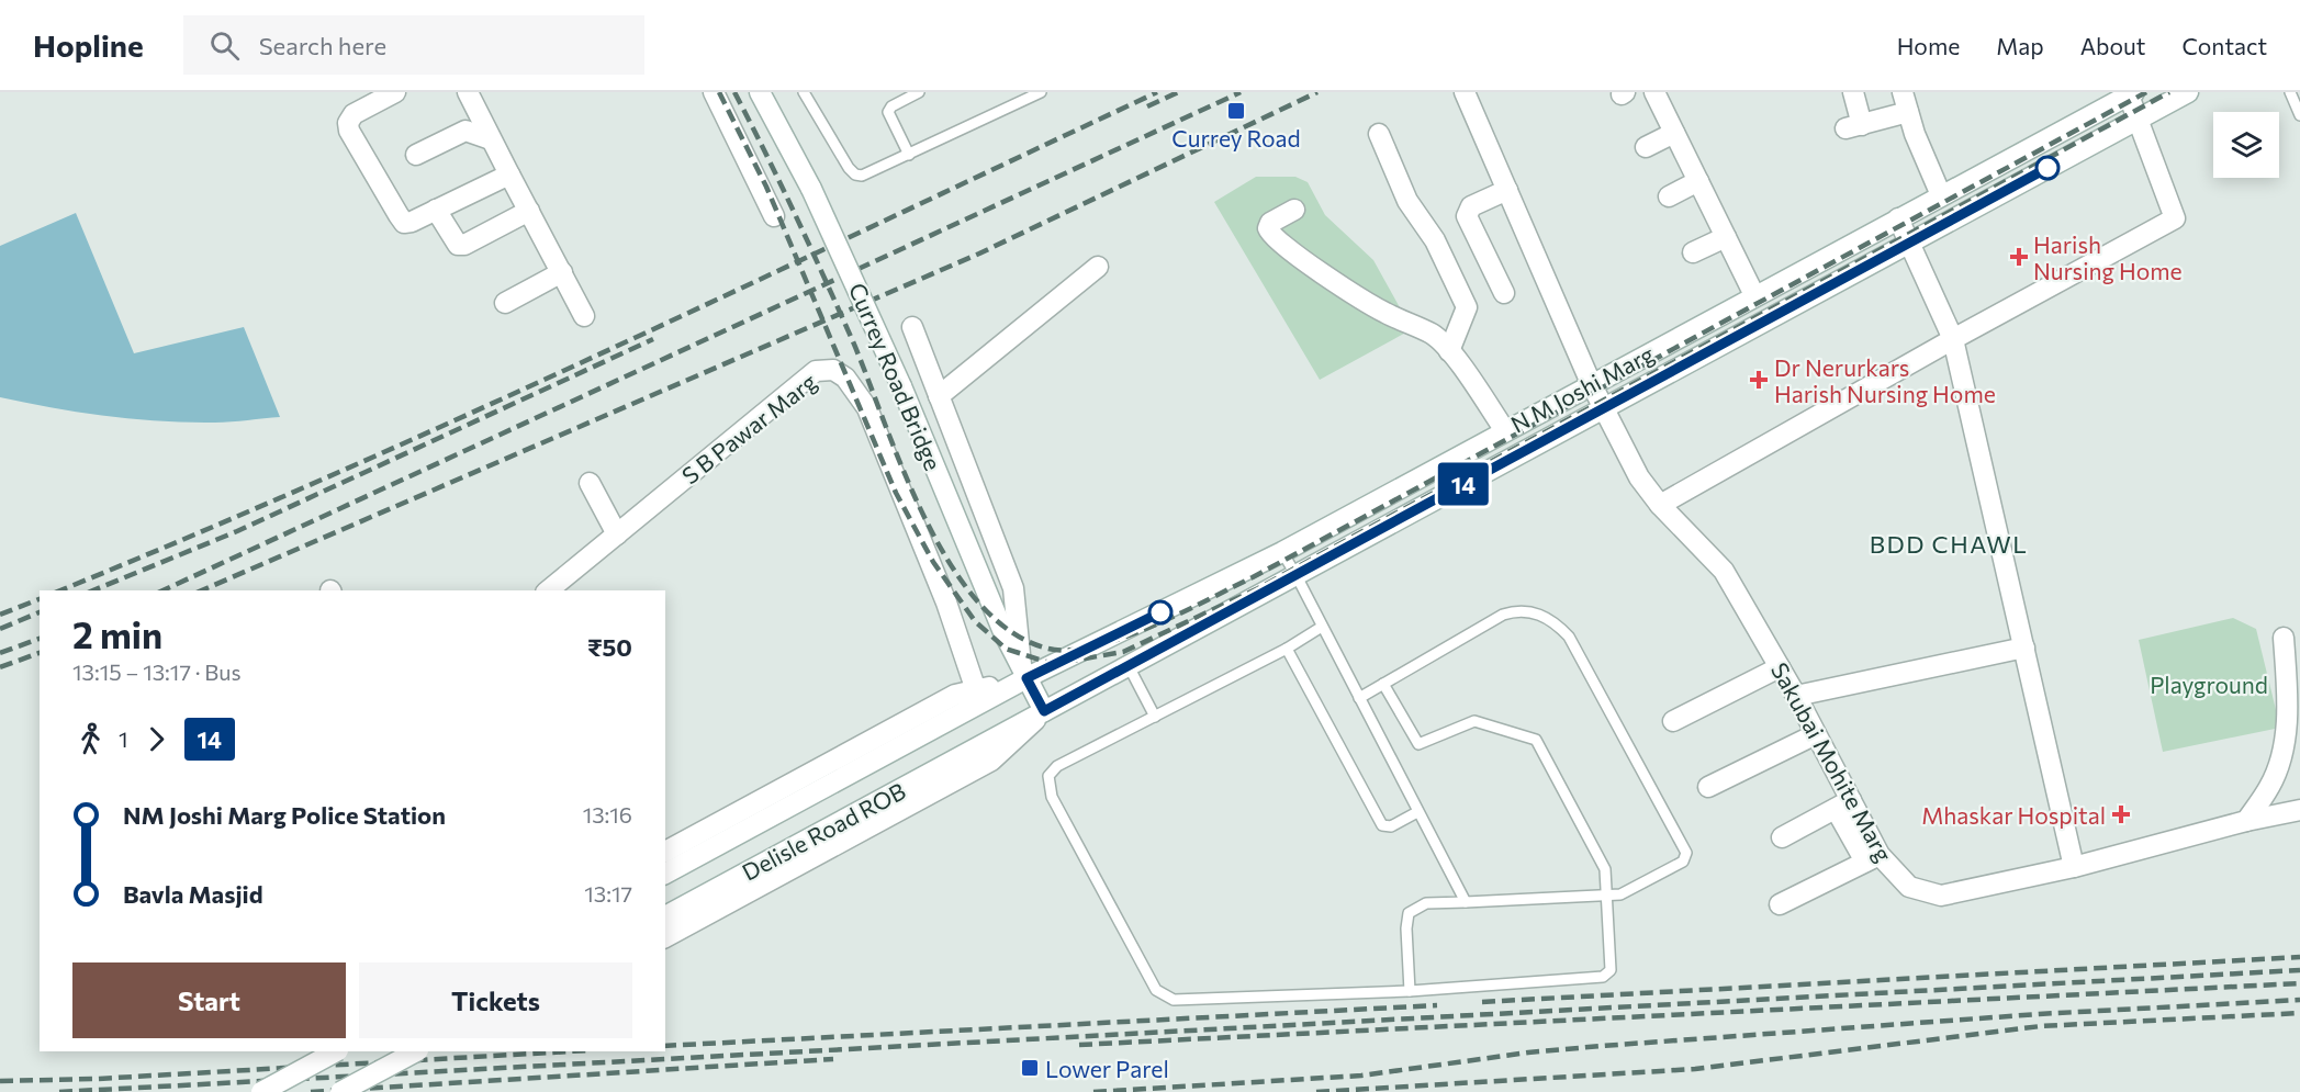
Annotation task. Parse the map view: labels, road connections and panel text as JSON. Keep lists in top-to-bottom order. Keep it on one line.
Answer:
{"streets":{"street":["Currey Road Bridge","N M Joshi Marg","S B Pawar Marg","Sakubai Mohite Marg","Delisle Road ROB"]},"crossings":[["Currey Road Bridge","N M Joshi Marg"],["Currey Road Bridge","Delisle Road ROB"],["N M Joshi Marg","Sakubai Mohite Marg"],["N M Joshi Marg","Delisle Road ROB"]],"districts":["BDD CHAWL"],"parks":["Playground"],"places":{"transit":["Currey Road","Lower Parel"],"health":["Harish Nursing Home","Dr Nerurkars Harish Nursing Home","Mhaskar Hospital"]},"lines":["bus line 14"],"page":{"header":"Hopline","search":"Search here","nav":["Home","Map","About","Contact"],"on_map":"14","heading":["2 min","13:15 – 13:17 · Bus","₹50"],"legs":["1","14"],"list":[{"name":"NM Joshi Marg Police Station","value":"13:16"},{"name":"Bavla Masjid","value":"13:17"}],"buttons":["Start","Tickets"]}}
